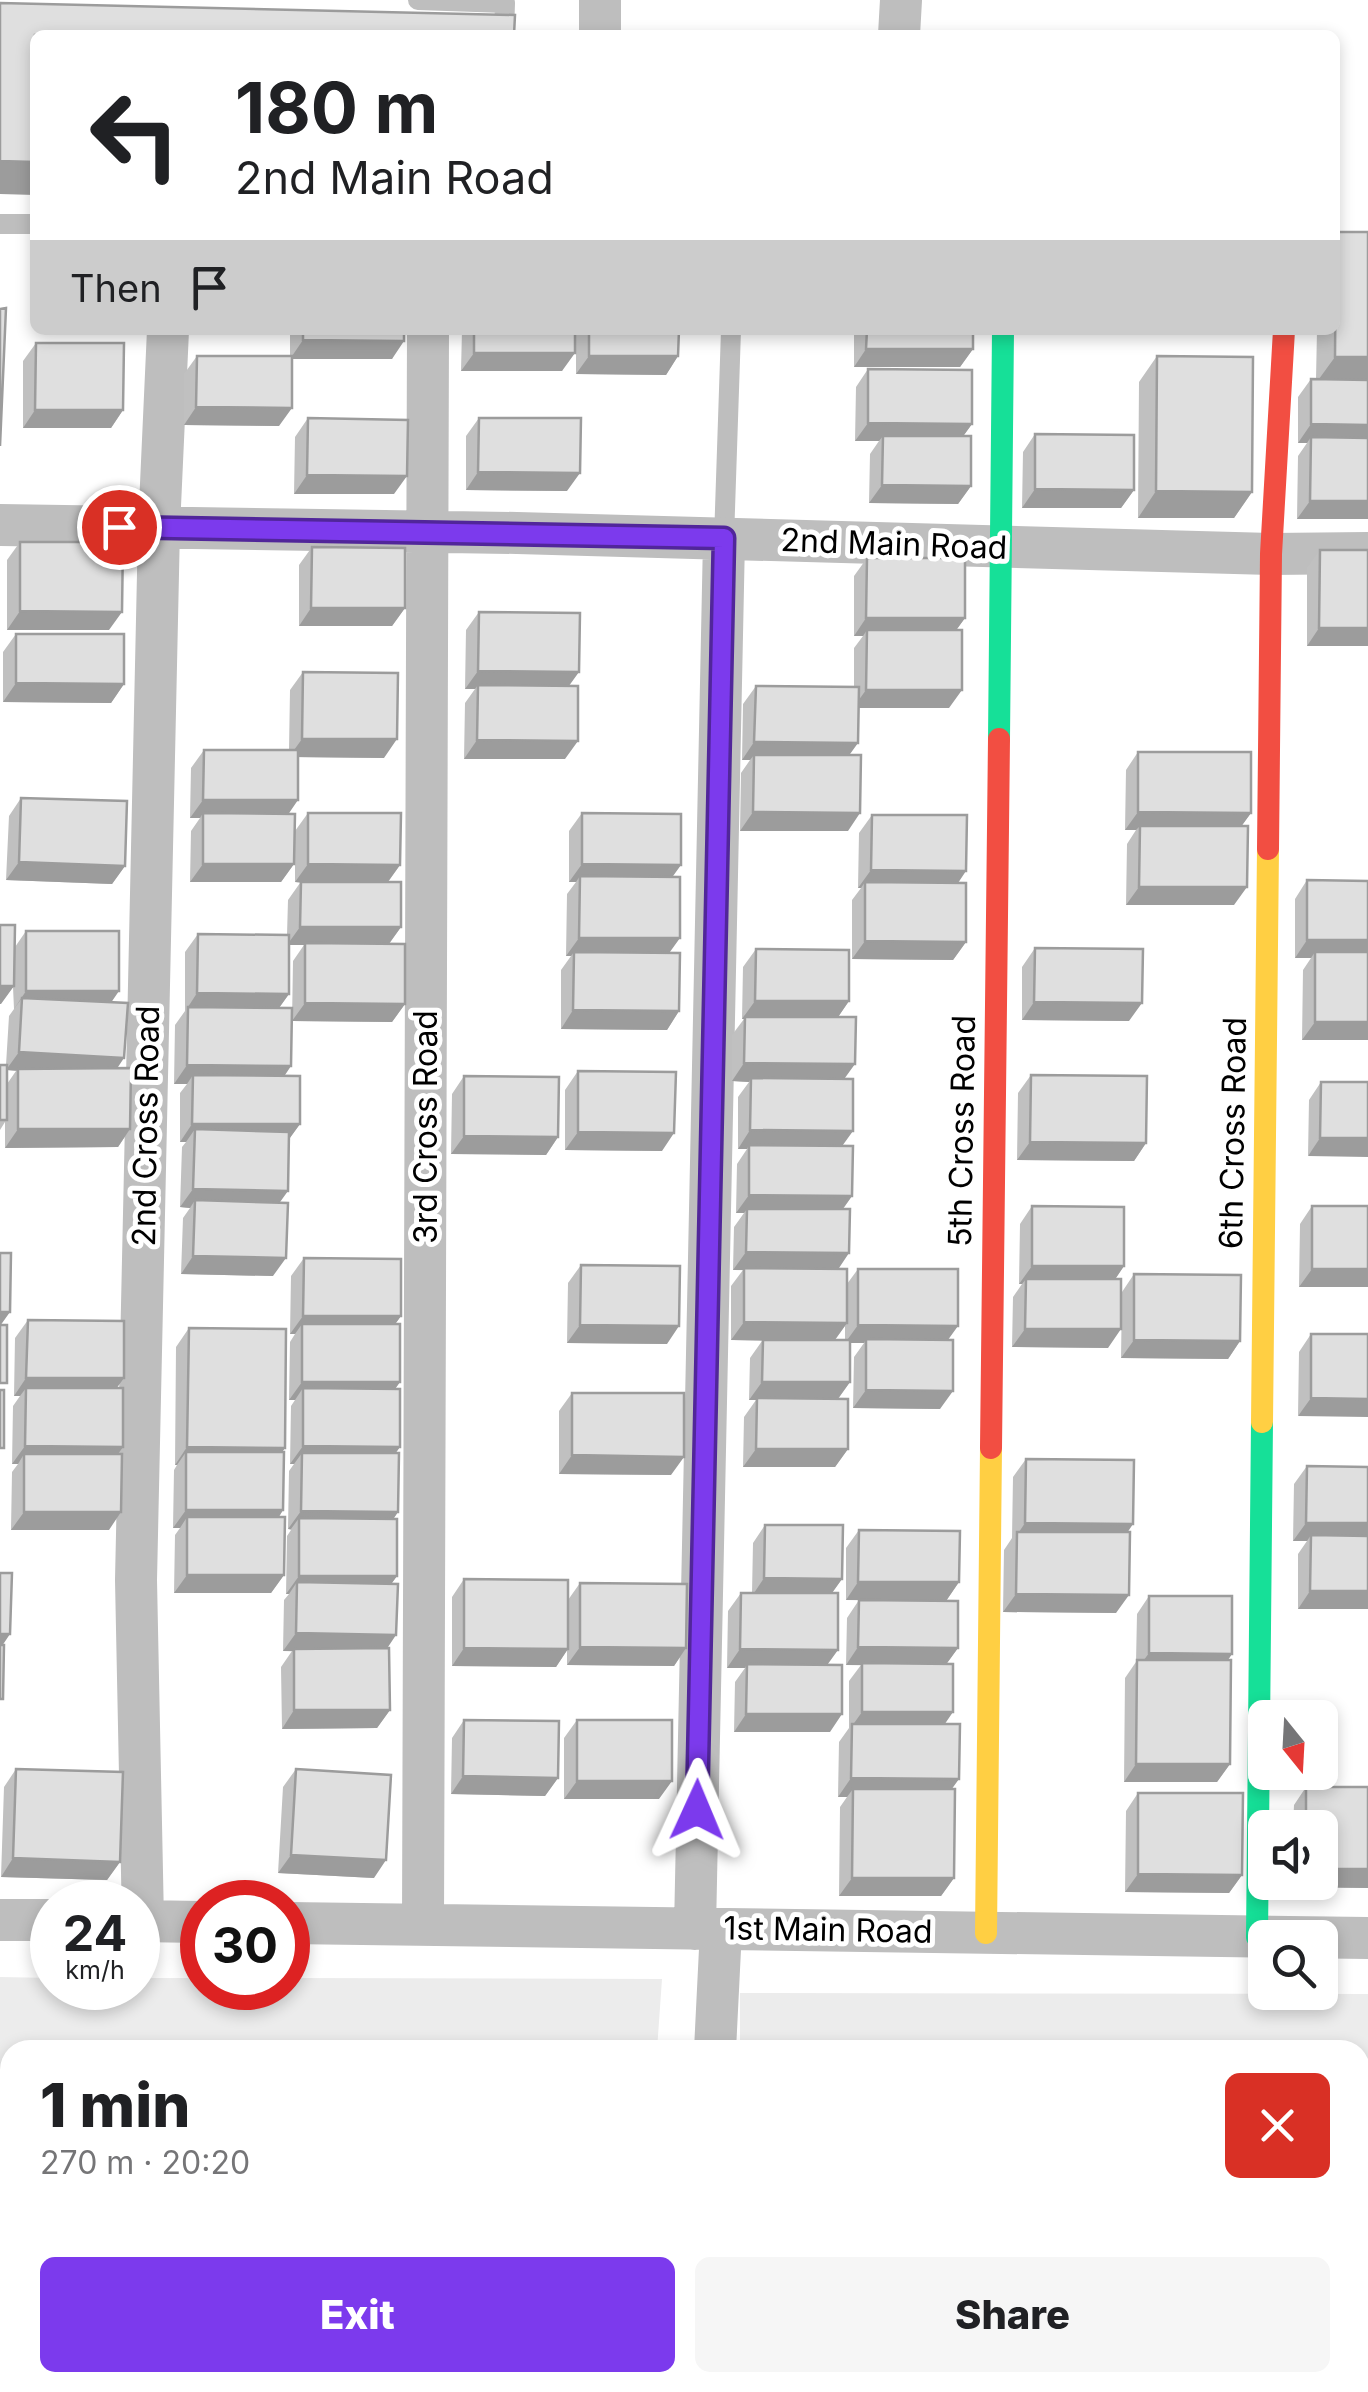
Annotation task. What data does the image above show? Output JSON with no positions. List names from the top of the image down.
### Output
{
  "streets": {
    "street": [
      "2nd Main Road",
      "2nd Cross Road",
      "3rd Cross Road",
      "5th Cross Road",
      "6th Cross Road",
      "1st Main Road"
    ]
  },
  "crossings": [
    ["2nd Main Road", "2nd Cross Road"],
    ["2nd Main Road", "3rd Cross Road"],
    ["2nd Main Road", "5th Cross Road"],
    ["2nd Main Road", "6th Cross Road"],
    ["3rd Cross Road", "1st Main Road"],
    ["5th Cross Road", "1st Main Road"]
  ],
  "north": "bottom",
  "page": {
    "turn": ["180 m", "2nd Main Road"],
    "then": "Then",
    "speed": "24 km/h",
    "limit": "30",
    "heading": ["1 min", "270 m · 20:20"],
    "buttons": ["Exit", "Share"]
  }
}
